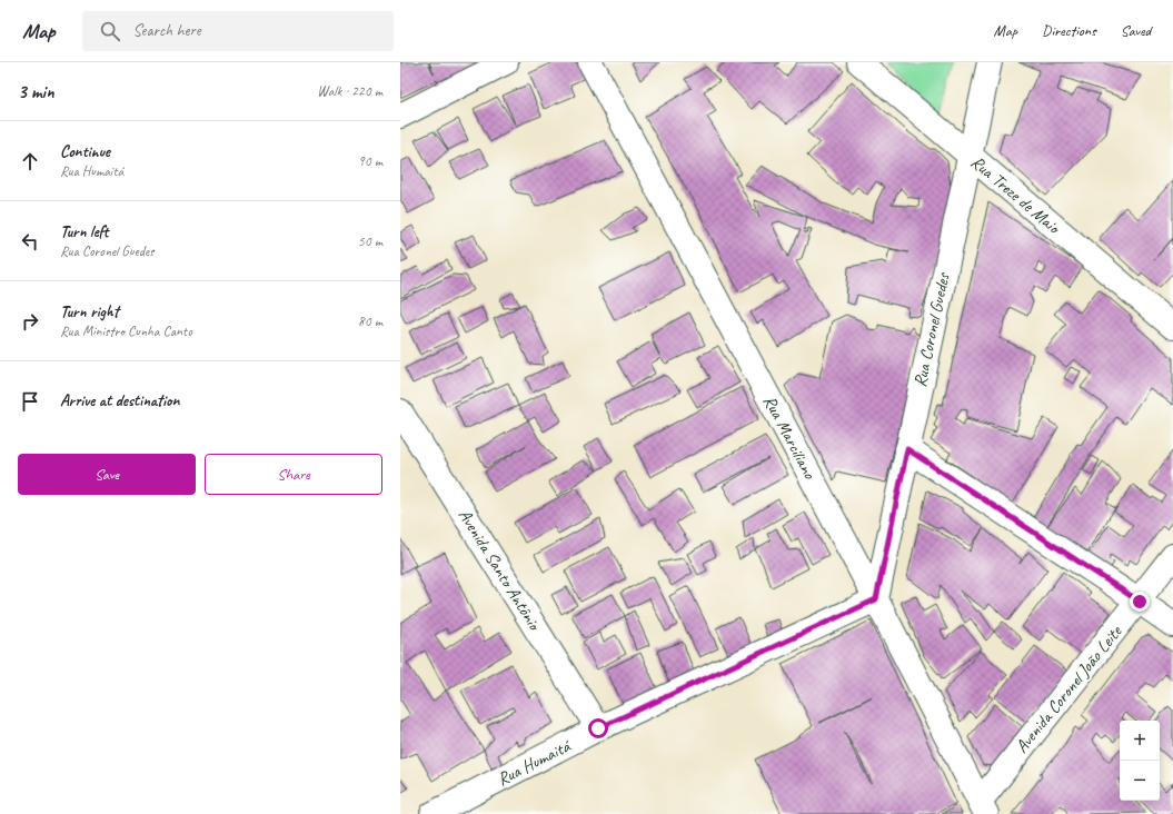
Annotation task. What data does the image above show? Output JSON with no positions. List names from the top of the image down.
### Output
{
  "streets": {
    "street": [
      "Rua Treze de Maio",
      "Rua Coronel Guedes",
      "Rua Marciliano",
      "Avenida Santo Antônio",
      "Avenida Coronel João Leite",
      "Rua Humaitá"
    ]
  },
  "crossings": [
    ["Rua Treze de Maio", "Rua Coronel Guedes"],
    ["Rua Coronel Guedes", "Rua Marciliano"],
    ["Rua Coronel Guedes", "Rua Humaitá"],
    ["Rua Marciliano", "Avenida Coronel João Leite"],
    ["Rua Marciliano", "Rua Humaitá"],
    ["Avenida Santo Antônio", "Rua Humaitá"]
  ],
  "page": {
    "header": "Map",
    "search": "Search here",
    "nav": ["Map", "Directions", "Saved"],
    "heading": ["3 min", "Walk · 220 m"],
    "list": [
      ["Continue", "Rua Humaitá", "90 m"],
      ["Turn left", "Rua Coronel Guedes", "50 m"],
      ["Turn right", "Rua Ministro Cunha Canto", "80 m"],
      "Arrive at destination"
    ],
    "buttons": ["Save", "Share"],
    "map_buttons": ["+", "−"]
  }
}
